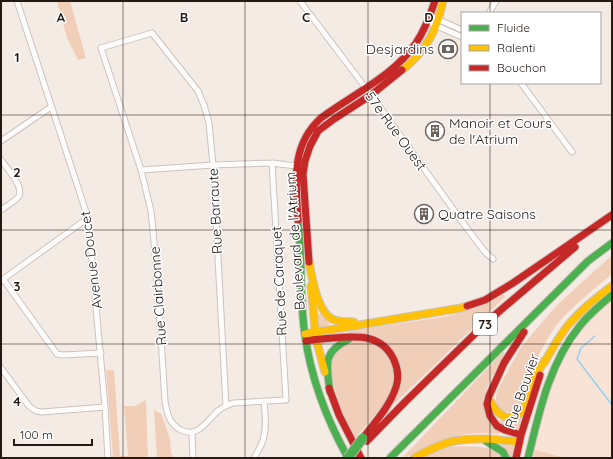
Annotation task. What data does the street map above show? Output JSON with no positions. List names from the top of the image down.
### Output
{
  "streets": {
    "main road": ["Boulevard de l'Atrium", "73", "Rue Bouvier"],
    "street": [
      "57e Rue Ouest",
      "Rue Barraute",
      "Avenue Doucet",
      "Rue de Caraquet",
      "Rue Clairbonne"
    ]
  },
  "crossings": [
    ["57e Rue Ouest", "Boulevard de l'Atrium"],
    ["Rue Barraute", "Rue Clairbonne"]
  ],
  "places": {
    "bank": ["Desjardins"],
    "building": ["Manoir et Cours de l'Atrium", "Quatre Saisons"]
  },
  "legend": ["Fluide", "Ralenti", "Bouchon"],
  "scale_bar": "100 m",
  "grid": {
    "columns": [
      "A",
      "B",
      "C",
      "D"
    ],
    "rows": [
      "1",
      "2",
      "3",
      "4"
    ]
  }
}
